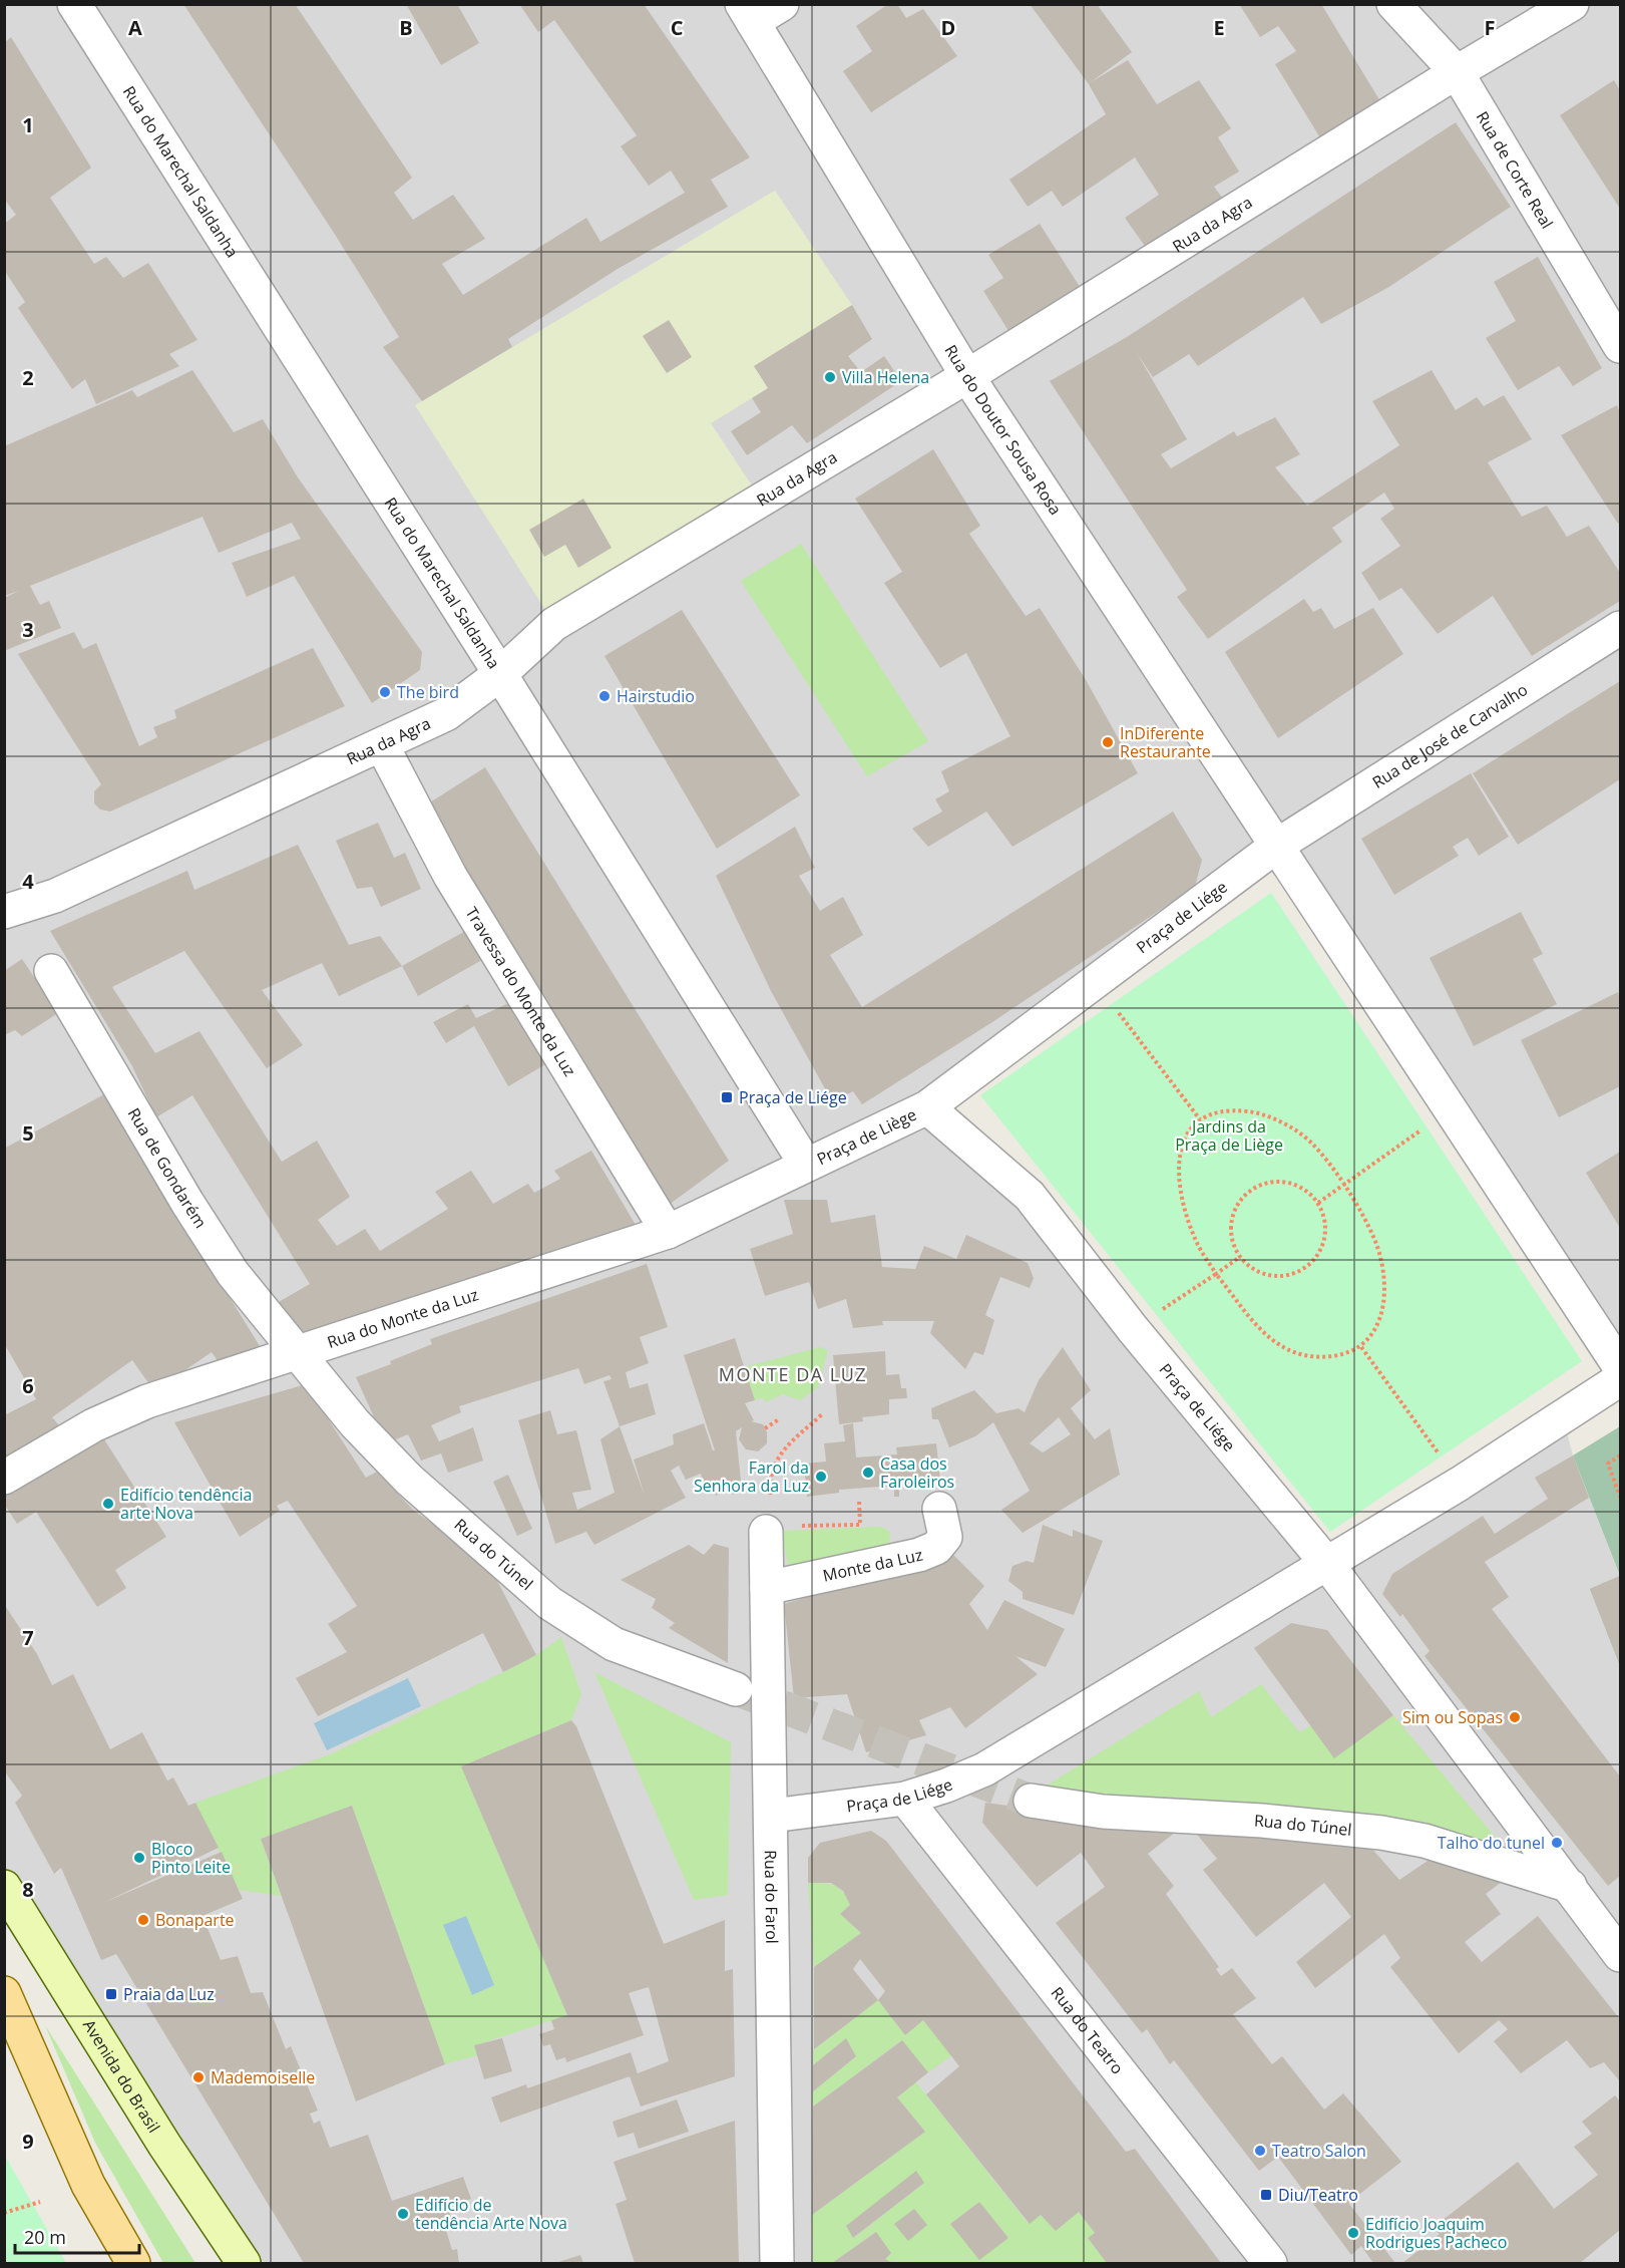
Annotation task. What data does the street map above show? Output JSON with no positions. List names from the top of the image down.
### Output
{
  "streets": {
    "main road": ["Avenida do Brasil"],
    "street": [
      "Rua de Corte Real",
      "Rua do Marechal Saldanha",
      "Rua da Agra",
      "Rua do Doutor Sousa Rosa",
      "Rua de José de Carvalho",
      "Praça de Liége",
      "Travessa do Monte da Luz",
      "Praça de Liège",
      "Rua de Gondarém",
      "Rua do Monte da Luz",
      "Rua do Túnel",
      "Monte da Luz",
      "Rua do Farol",
      "Rua do Teatro"
    ]
  },
  "crossings": [
    ["Rua de Corte Real", "Rua da Agra"],
    ["Rua do Marechal Saldanha", "Rua da Agra"],
    ["Rua do Marechal Saldanha", "Praça de Liège"],
    ["Rua do Marechal Saldanha", "Rua do Monte da Luz"],
    ["Rua da Agra", "Rua do Doutor Sousa Rosa"],
    ["Rua da Agra", "Travessa do Monte da Luz"],
    ["Rua do Doutor Sousa Rosa", "Rua de José de Carvalho"],
    ["Rua do Doutor Sousa Rosa", "Praça de Liége"],
    ["Rua de José de Carvalho", "Praça de Liége"],
    ["Praça de Liége", "Praça de Liège"],
    ["Praça de Liége", "Rua do Farol"],
    ["Praça de Liége", "Rua do Teatro"],
    ["Travessa do Monte da Luz", "Rua do Monte da Luz"],
    ["Praça de Liège", "Rua do Monte da Luz"],
    ["Rua de Gondarém", "Rua do Monte da Luz"],
    ["Rua de Gondarém", "Rua do Túnel"],
    ["Rua do Monte da Luz", "Rua do Túnel"],
    ["Monte da Luz", "Rua do Farol"]
  ],
  "districts": ["MONTE DA LUZ"],
  "parks": ["Jardins da Praça de Liège"],
  "places": {
    "other": [
      "Villa Helena",
      "The bird",
      "Hairstudio",
      "InDiferente Restaurante",
      "Casa dos Faroleiros",
      "Farol da Senhora da Luz",
      "Edifício tendência arte Nova",
      "Sim ou Sopas",
      "Talho do tunel",
      "Bloco Pinto Leite",
      "Bonaparte",
      "Mademoiselle",
      "Teatro Salon",
      "Edifício de tendência Arte Nova",
      "Edifício Joaquim Rodrigues Pacheco"
    ],
    "transit": ["Praça de Liége", "Praia da Luz", "Diu/Teatro"]
  },
  "scale_bar": "20 m",
  "grid": {
    "columns": [
      "A",
      "B",
      "C",
      "D",
      "E",
      "F"
    ],
    "rows": [
      "1",
      "2",
      "3",
      "4",
      "5",
      "6",
      "7",
      "8",
      "9"
    ]
  }
}
